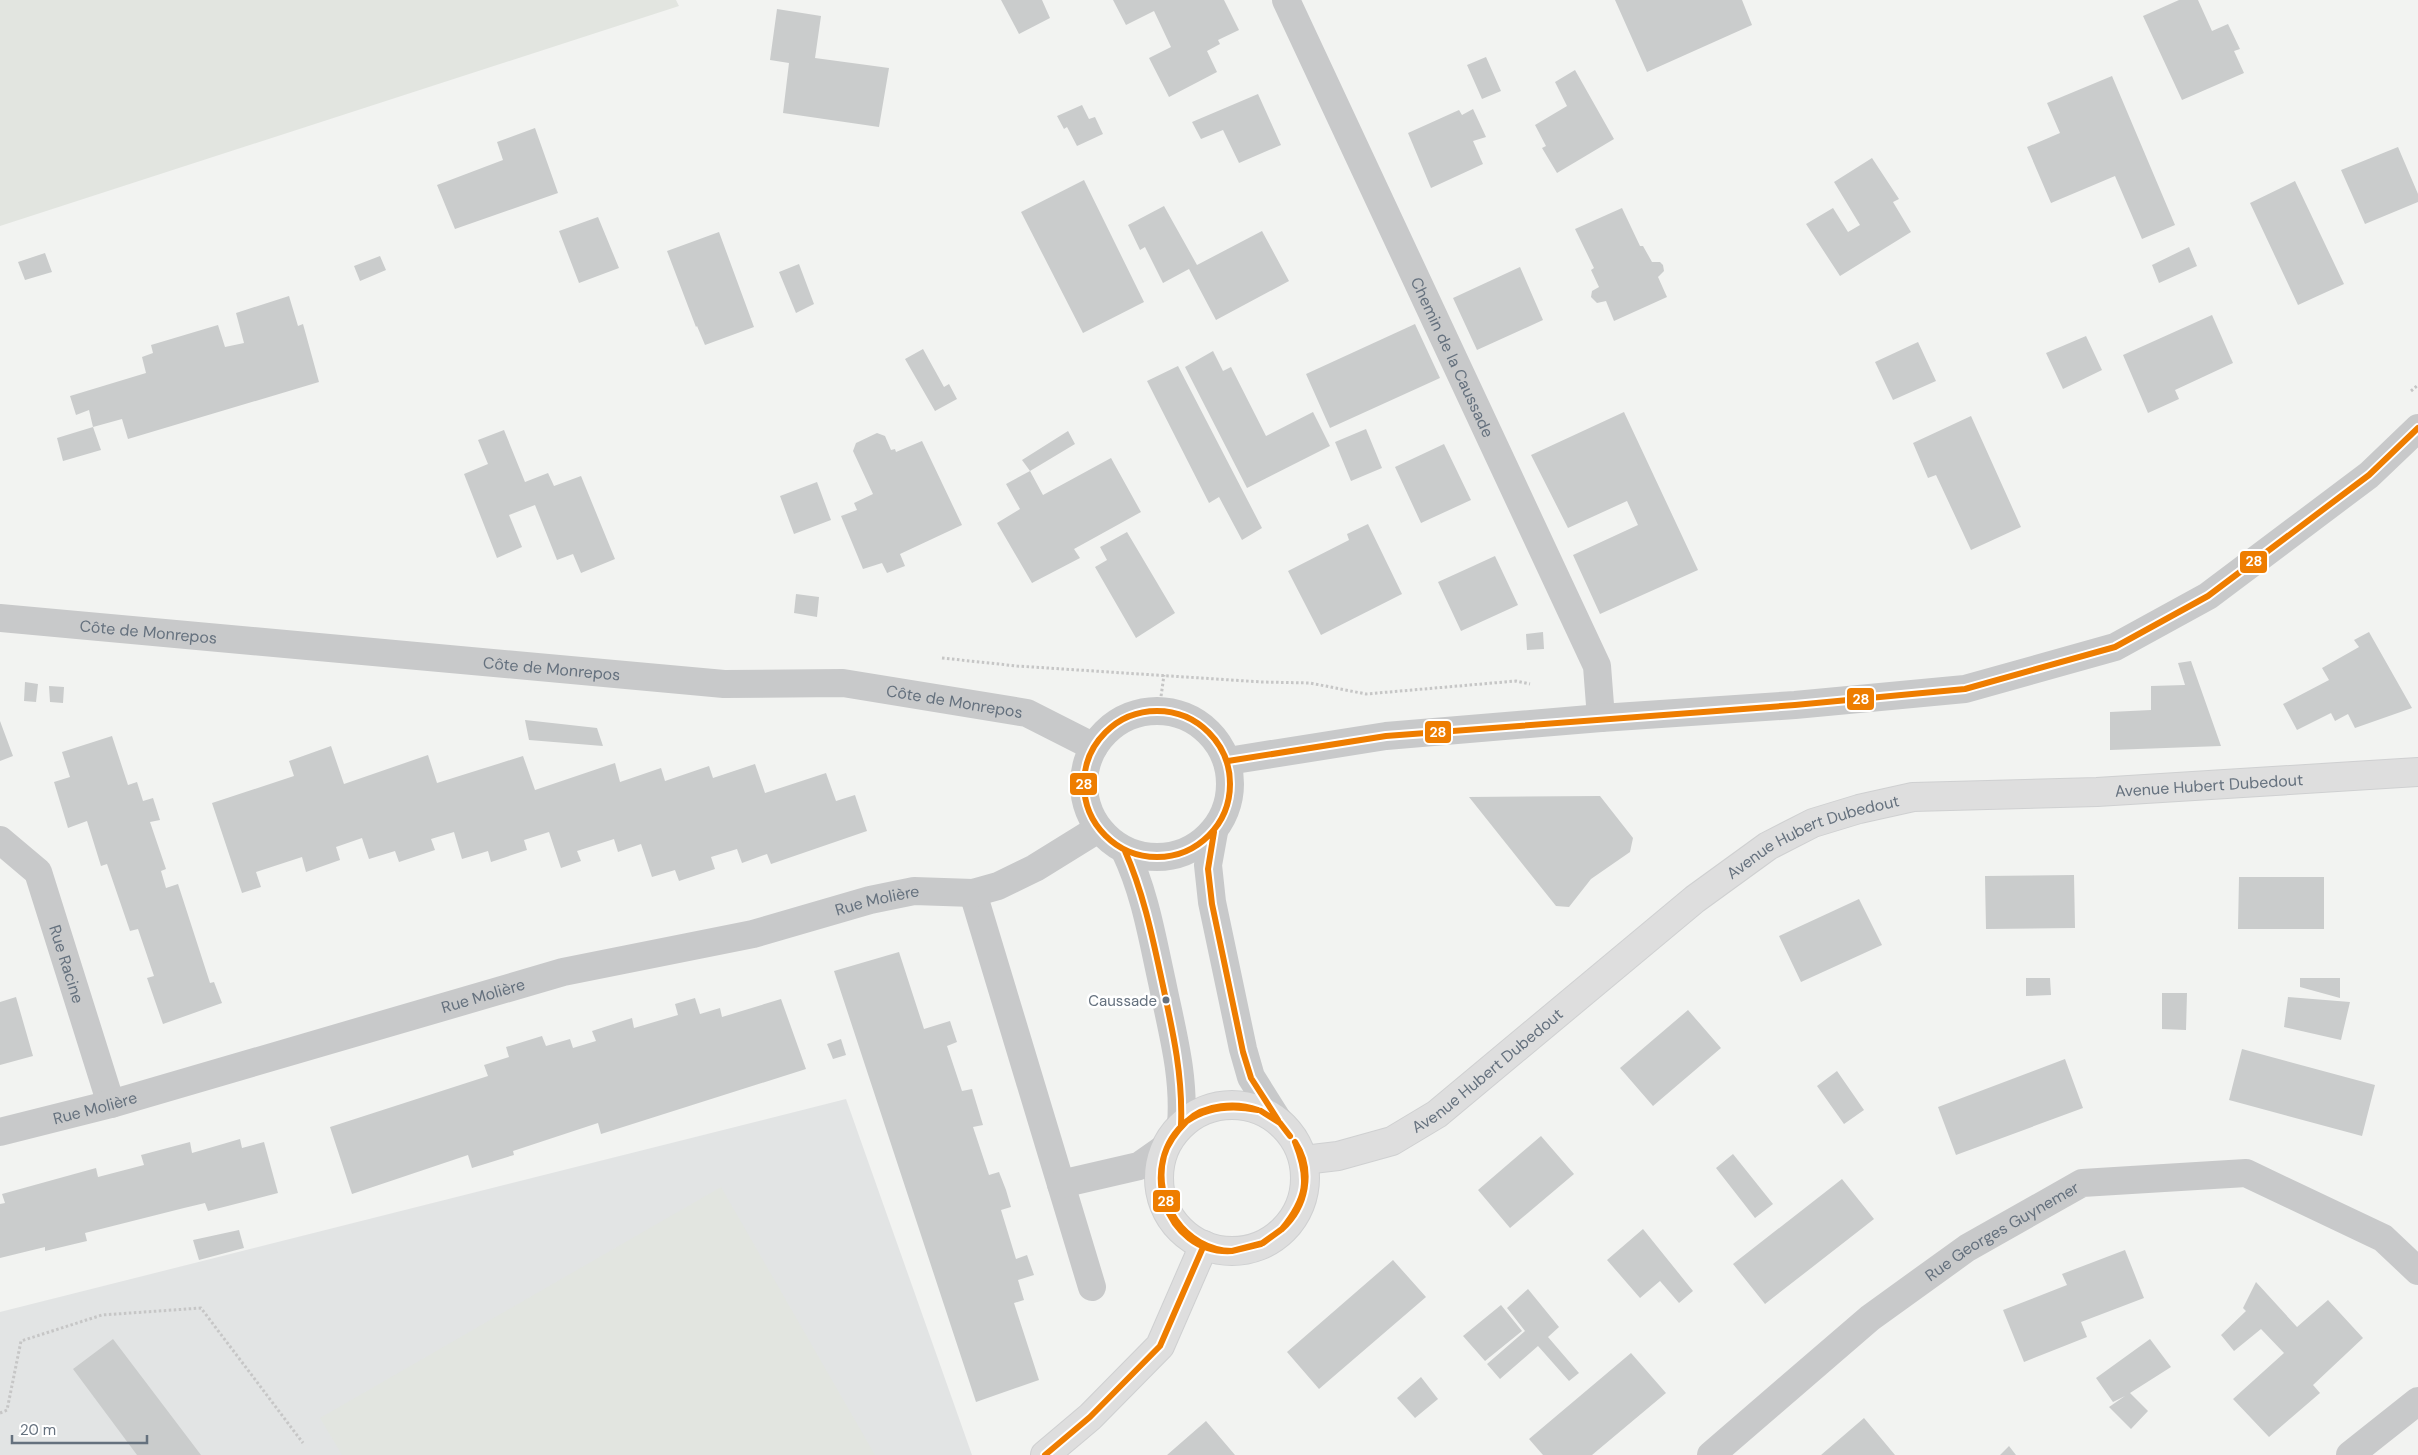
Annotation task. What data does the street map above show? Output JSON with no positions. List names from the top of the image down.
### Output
{
  "streets": {
    "main road": ["Avenue Hubert Dubedout"],
    "street": [
      "Chemin de la Caussade",
      "Côte de Monrepos",
      "Rue Molière",
      "Rue Racine",
      "Rue Georges Guynemer"
    ]
  },
  "crossings": [
    ["Côte de Monrepos", "Rue Molière"],
    ["Rue Molière", "Rue Racine"]
  ],
  "places": ["Caussade"],
  "lines": ["transit line 28"],
  "scale_bar": "20 m"
}
